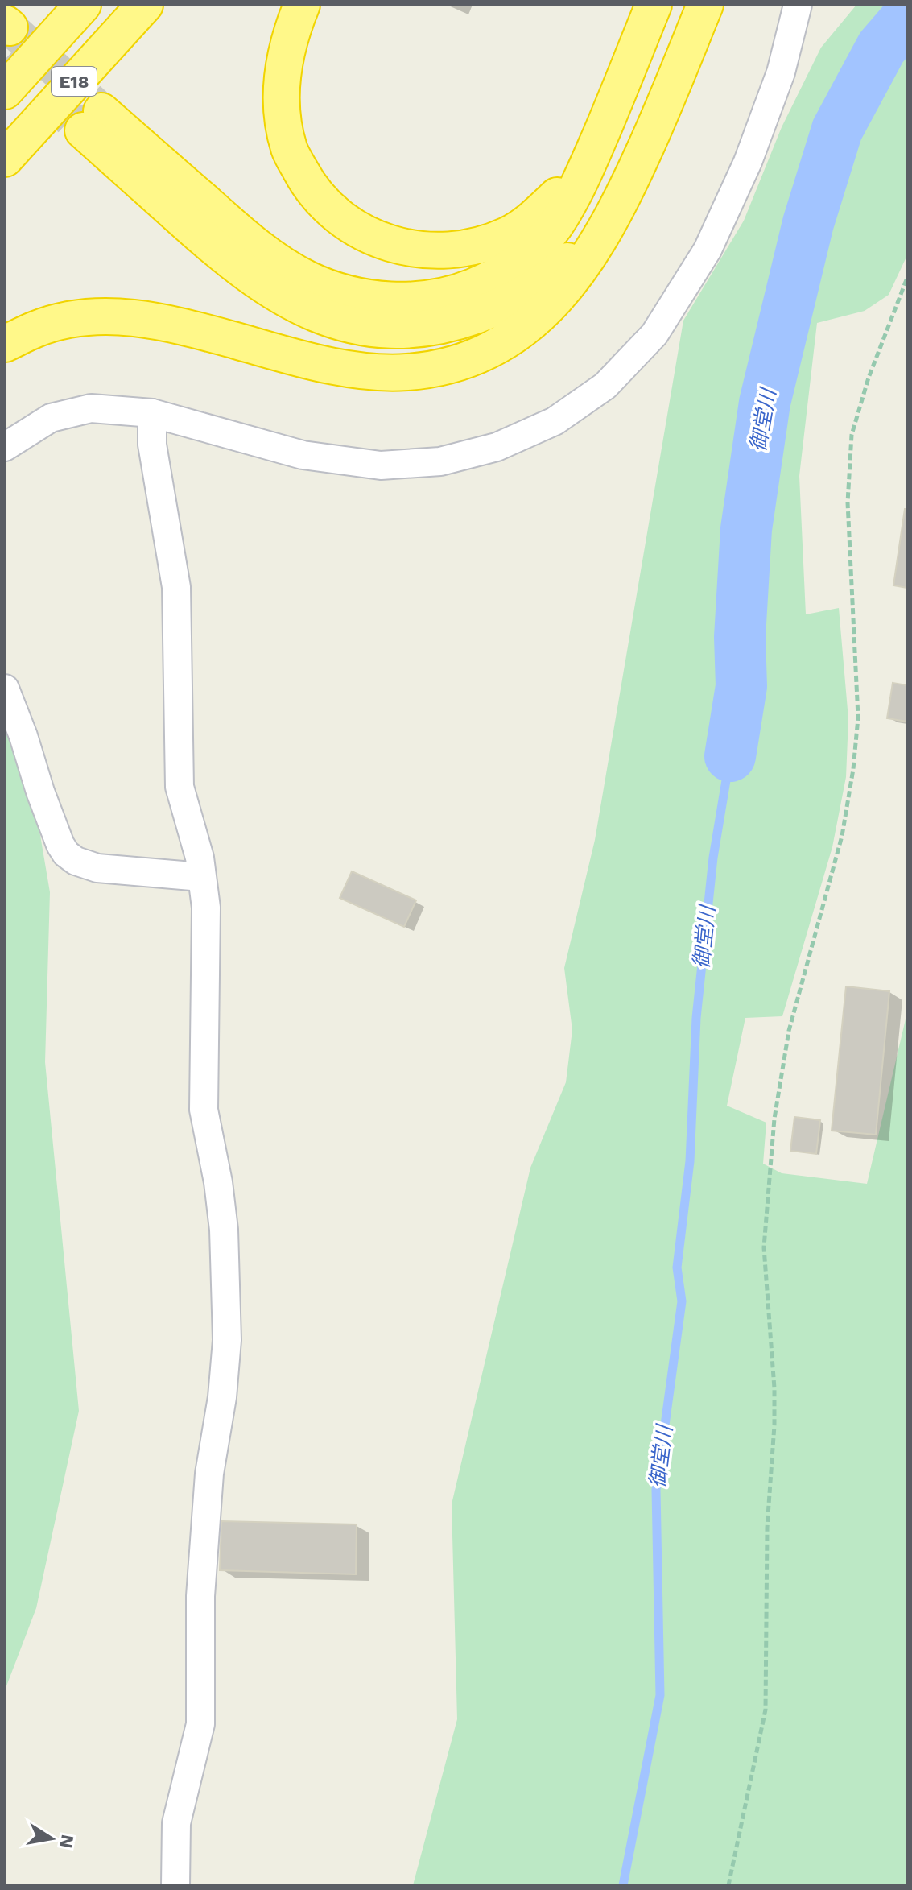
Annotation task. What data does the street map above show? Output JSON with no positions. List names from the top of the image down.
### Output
{
  "streets": {
    "highway": ["E18"]
  },
  "water": ["御堂川"],
  "north": "right"
}
